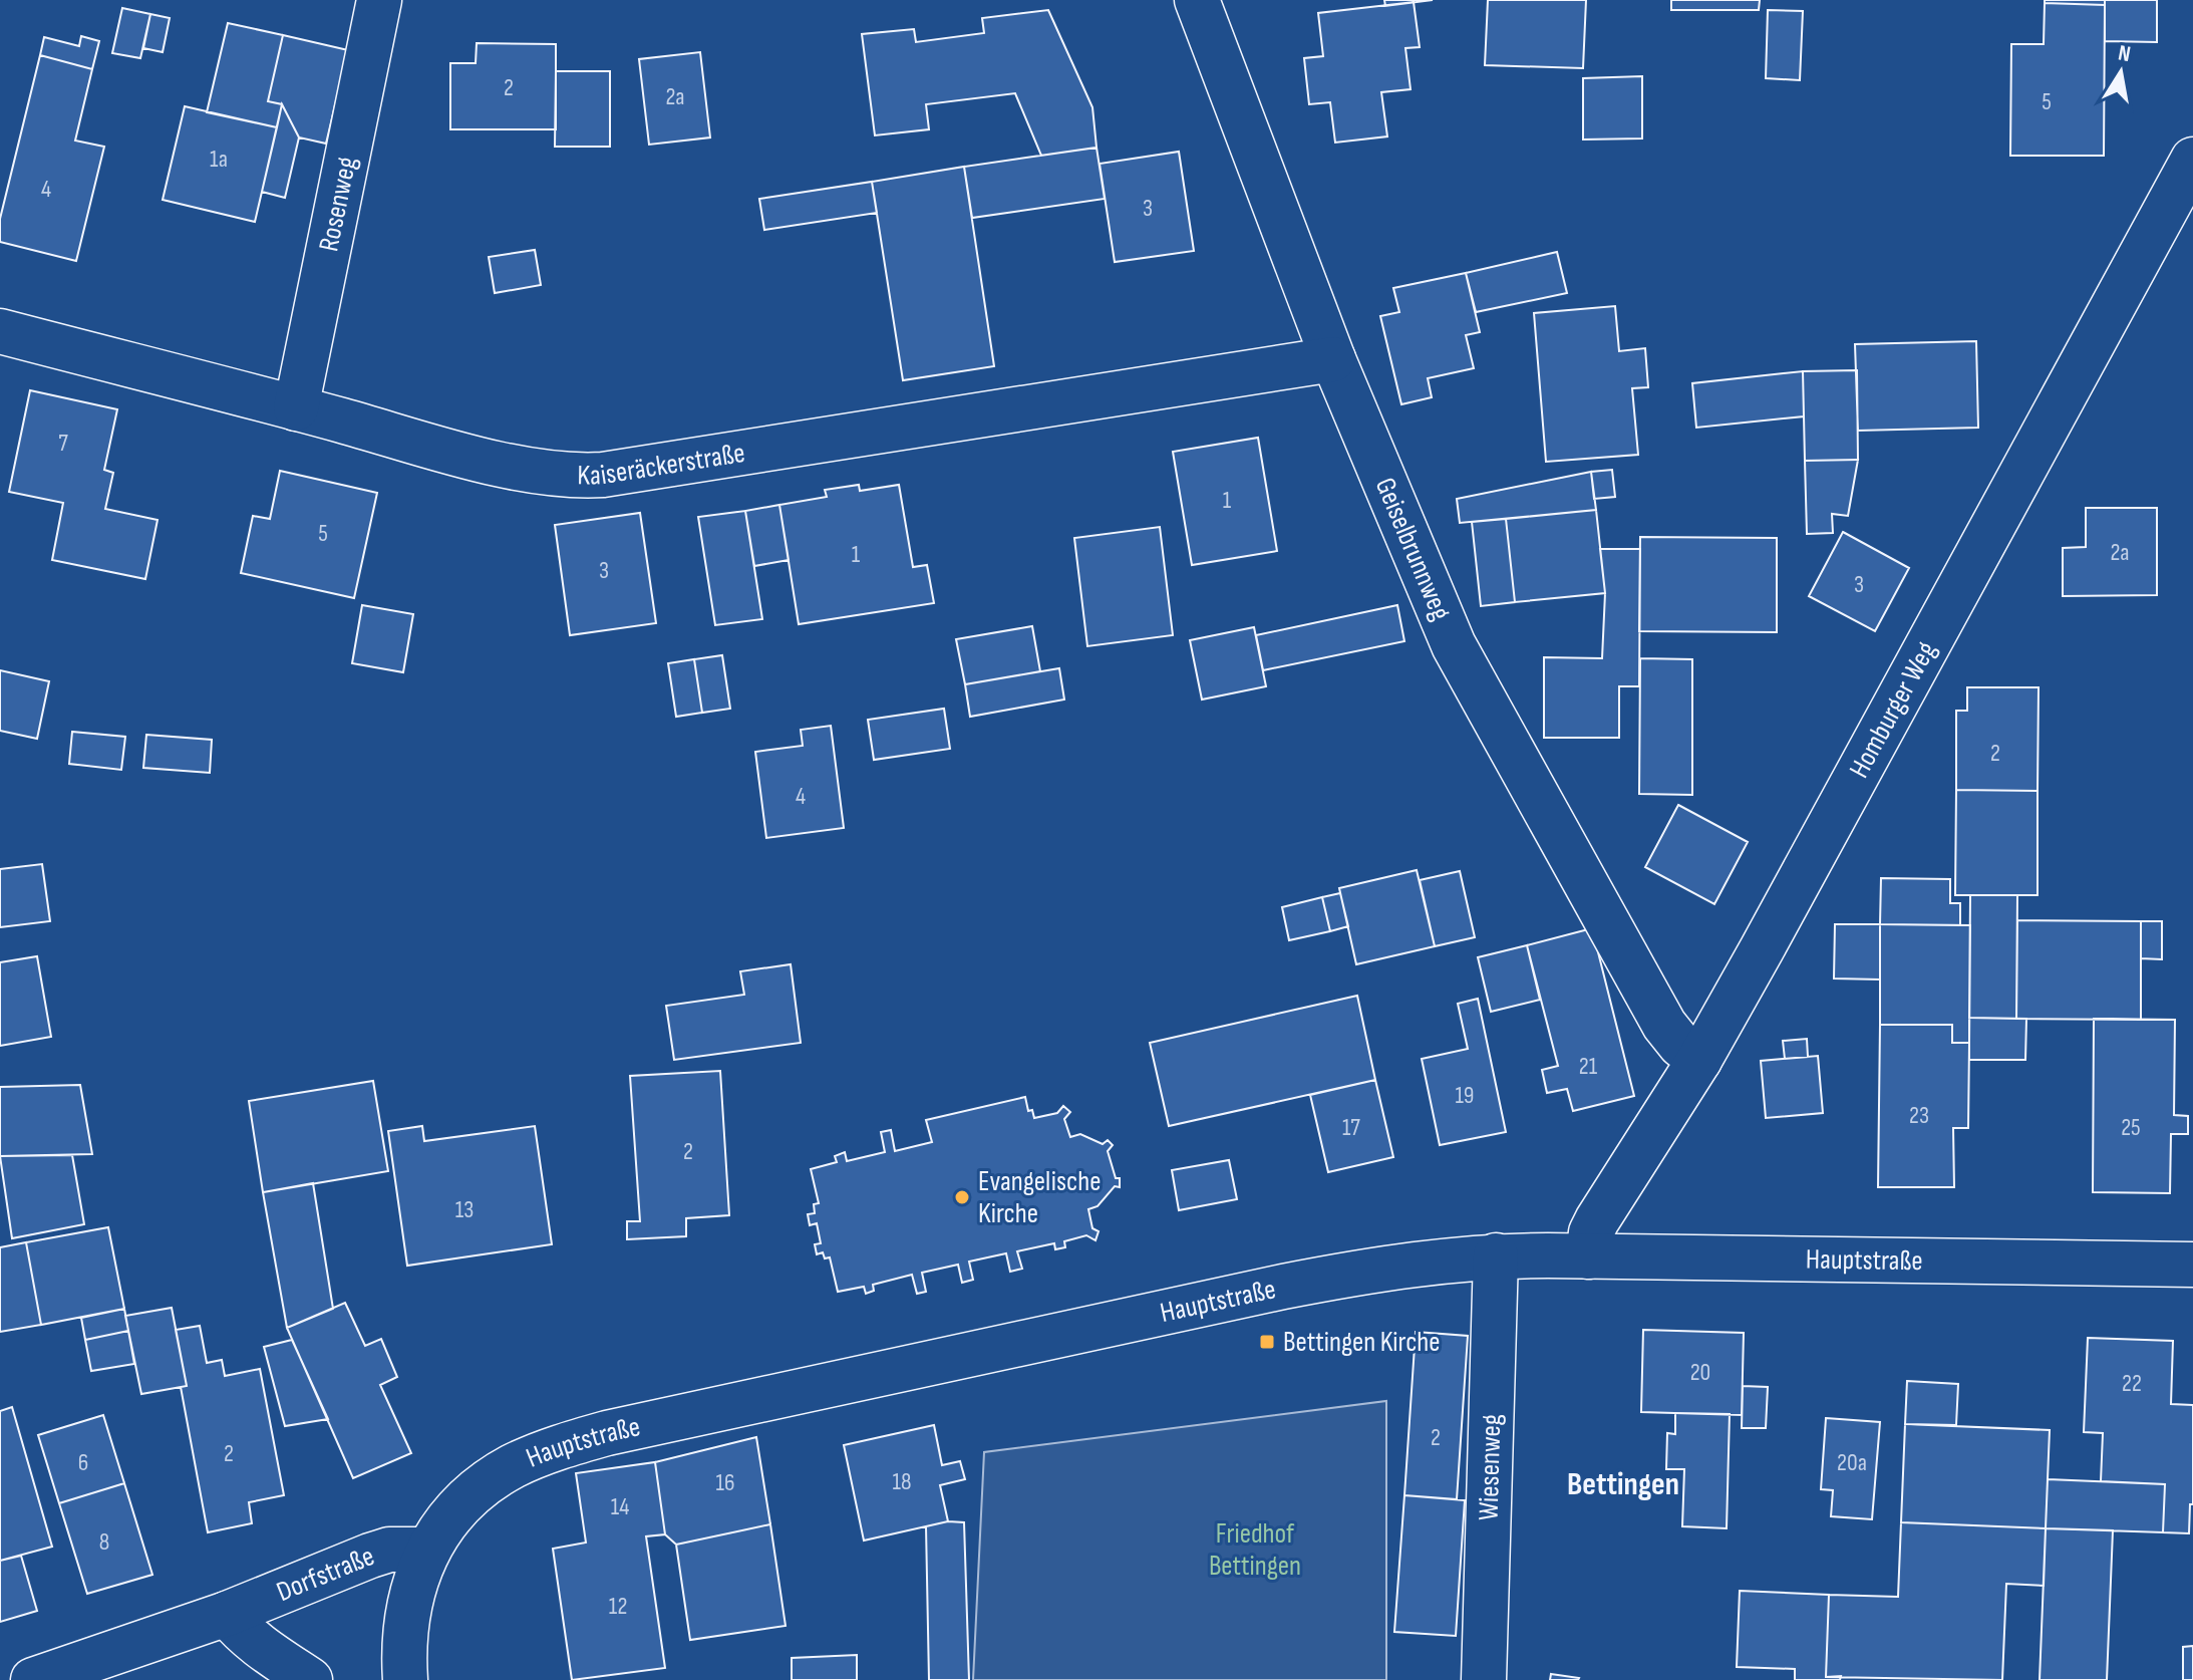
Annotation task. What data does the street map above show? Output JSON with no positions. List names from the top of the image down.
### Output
{
  "streets": {
    "street": [
      "Rosenweg",
      "Kaiseräckerstraße",
      "Geiselbrunnweg",
      "Homburger Weg",
      "Hauptstraße",
      "Wiesenweg",
      "Dorfstraße"
    ]
  },
  "crossings": [
    ["Rosenweg", "Kaiseräckerstraße"],
    ["Kaiseräckerstraße", "Geiselbrunnweg"],
    ["Geiselbrunnweg", "Homburger Weg"],
    ["Homburger Weg", "Hauptstraße"],
    ["Hauptstraße", "Wiesenweg"],
    ["Hauptstraße", "Dorfstraße"]
  ],
  "districts": ["Bettingen"],
  "parks": ["Friedhof Bettingen"],
  "places": {
    "other": ["Evangelische Kirche"],
    "transit": ["Bettingen Kirche"]
  },
  "house_numbers": [
    "2",
    "2a",
    "5",
    "1a",
    "4",
    "3",
    "7",
    "1",
    "5",
    "2a",
    "1",
    "3",
    "3",
    "2",
    "4",
    "21",
    "19",
    "23",
    "17",
    "25",
    "2",
    "13",
    "20",
    "22",
    "2",
    "2",
    "6",
    "20a",
    "18",
    "16",
    "14",
    "8",
    "12"
  ],
  "north": "top"
}
